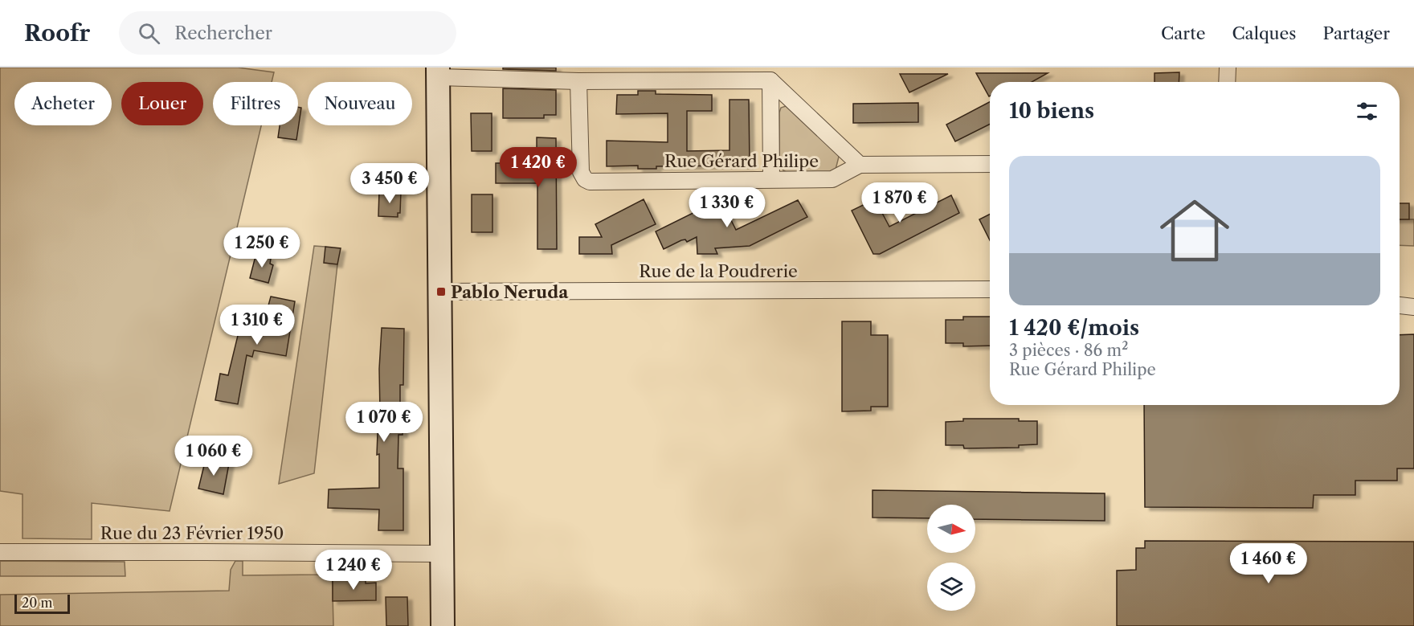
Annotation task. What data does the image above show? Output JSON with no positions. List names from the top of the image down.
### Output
{
  "streets": {
    "street": ["Rue Gérard Philipe", "Rue de la Poudrerie", "Rue du 23 Février 1950"]
  },
  "places": {
    "transit": ["Pablo Neruda"]
  },
  "scale_bar": "20 m",
  "north": "right",
  "page": {
    "header": "Roofr",
    "search": "Rechercher",
    "nav": ["Carte", "Calques", "Partager"],
    "chip": [
      "Acheter",
      "Louer",
      "Filtres",
      "Nouveau"
    ],
    "heading": "10 biens",
    "list": [
      {
        "name": "1 420 €/mois",
        "note": "3 pièces · 86 m² · Rue Gérard Philipe"
      }
    ],
    "price": [
      "1 420 €",
      "3 450 €",
      "1 870 €",
      "1 330 €",
      "1 250 €",
      "1 310 €",
      "1 070 €",
      "1 060 €",
      "1 460 €",
      "1 240 €"
    ],
    "scale": "20 m"
  }
}
